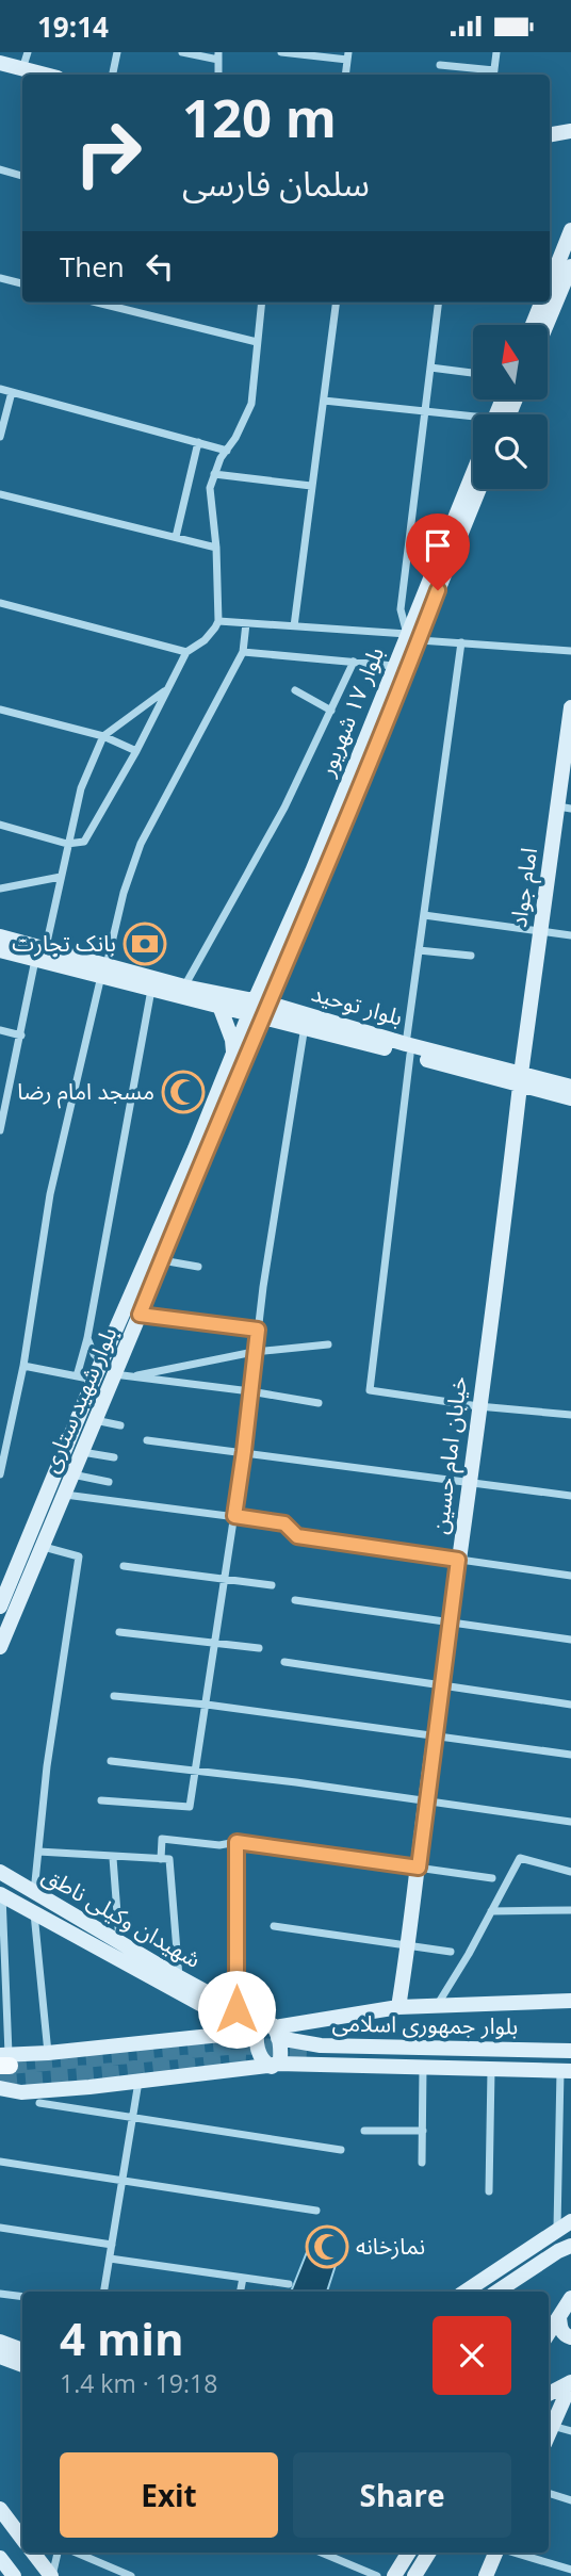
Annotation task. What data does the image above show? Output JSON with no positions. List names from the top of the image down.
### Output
{
  "streets": {
    "main road": [
      "بلوار ۱۷ شهریور",
      "امام جواد",
      "بلوار توحید",
      "بلوار شهید ستاری",
      "خیابان امام حسین",
      "شهیدان وکیلی ناطق",
      "بلوار جمهوری اسلامی"
    ]
  },
  "crossings": [
    ["بلوار ۱۷ شهریور", "بلوار توحید"],
    ["بلوار ۱۷ شهریور", "بلوار شهید ستاری"],
    ["امام جواد", "بلوار توحید"],
    ["امام جواد", "خیابان امام حسین"],
    ["بلوار توحید", "بلوار شهید ستاری"],
    ["بلوار توحید", "خیابان امام حسین"],
    ["شهیدان وکیلی ناطق", "بلوار جمهوری اسلامی"]
  ],
  "places": {
    "bank": ["بانک تجارت"],
    "mosque": ["مسجد امام رضا", "نمازخانه"]
  },
  "north": "top",
  "page": {
    "status": "19:14",
    "turn": ["120 m", "سلمان فارسی"],
    "then": "Then",
    "heading": ["4 min", "1.4 km · 19:18"],
    "buttons": ["Exit", "Share"]
  }
}
